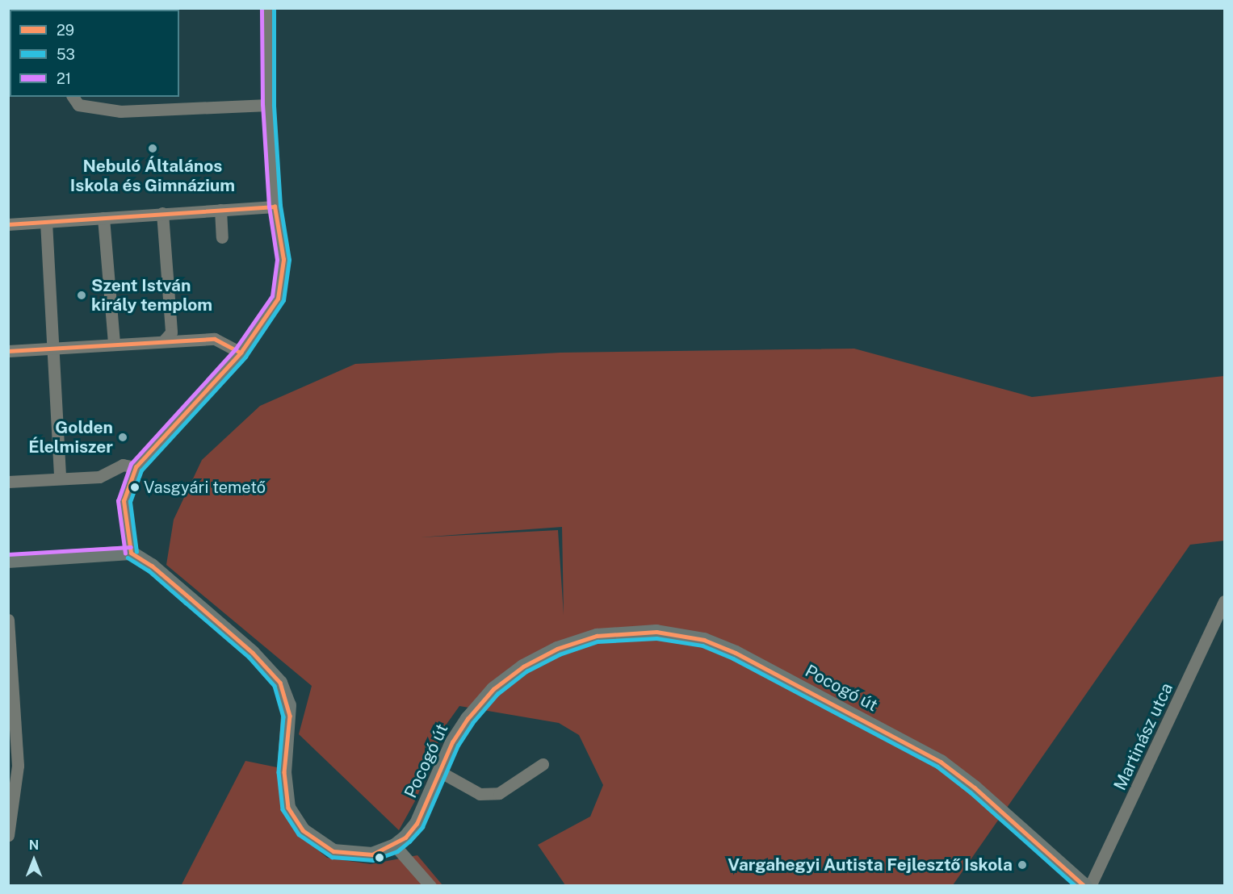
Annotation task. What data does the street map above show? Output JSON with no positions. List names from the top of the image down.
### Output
{
  "streets": {
    "main road": ["Pocogó út"],
    "street": ["Martinász utca"]
  },
  "places": [
    "Nebuló Általános Iskola és Gimnázium",
    "Szent István király templom",
    "Golden Élelmiszer",
    "Vasgyári temető",
    "Vargahegyi Autista Fejlesztő Iskola"
  ],
  "lines": ["transit line 53", "transit line 21", "transit line 29"],
  "legend": ["29", "53", "21"],
  "north": "top"
}
